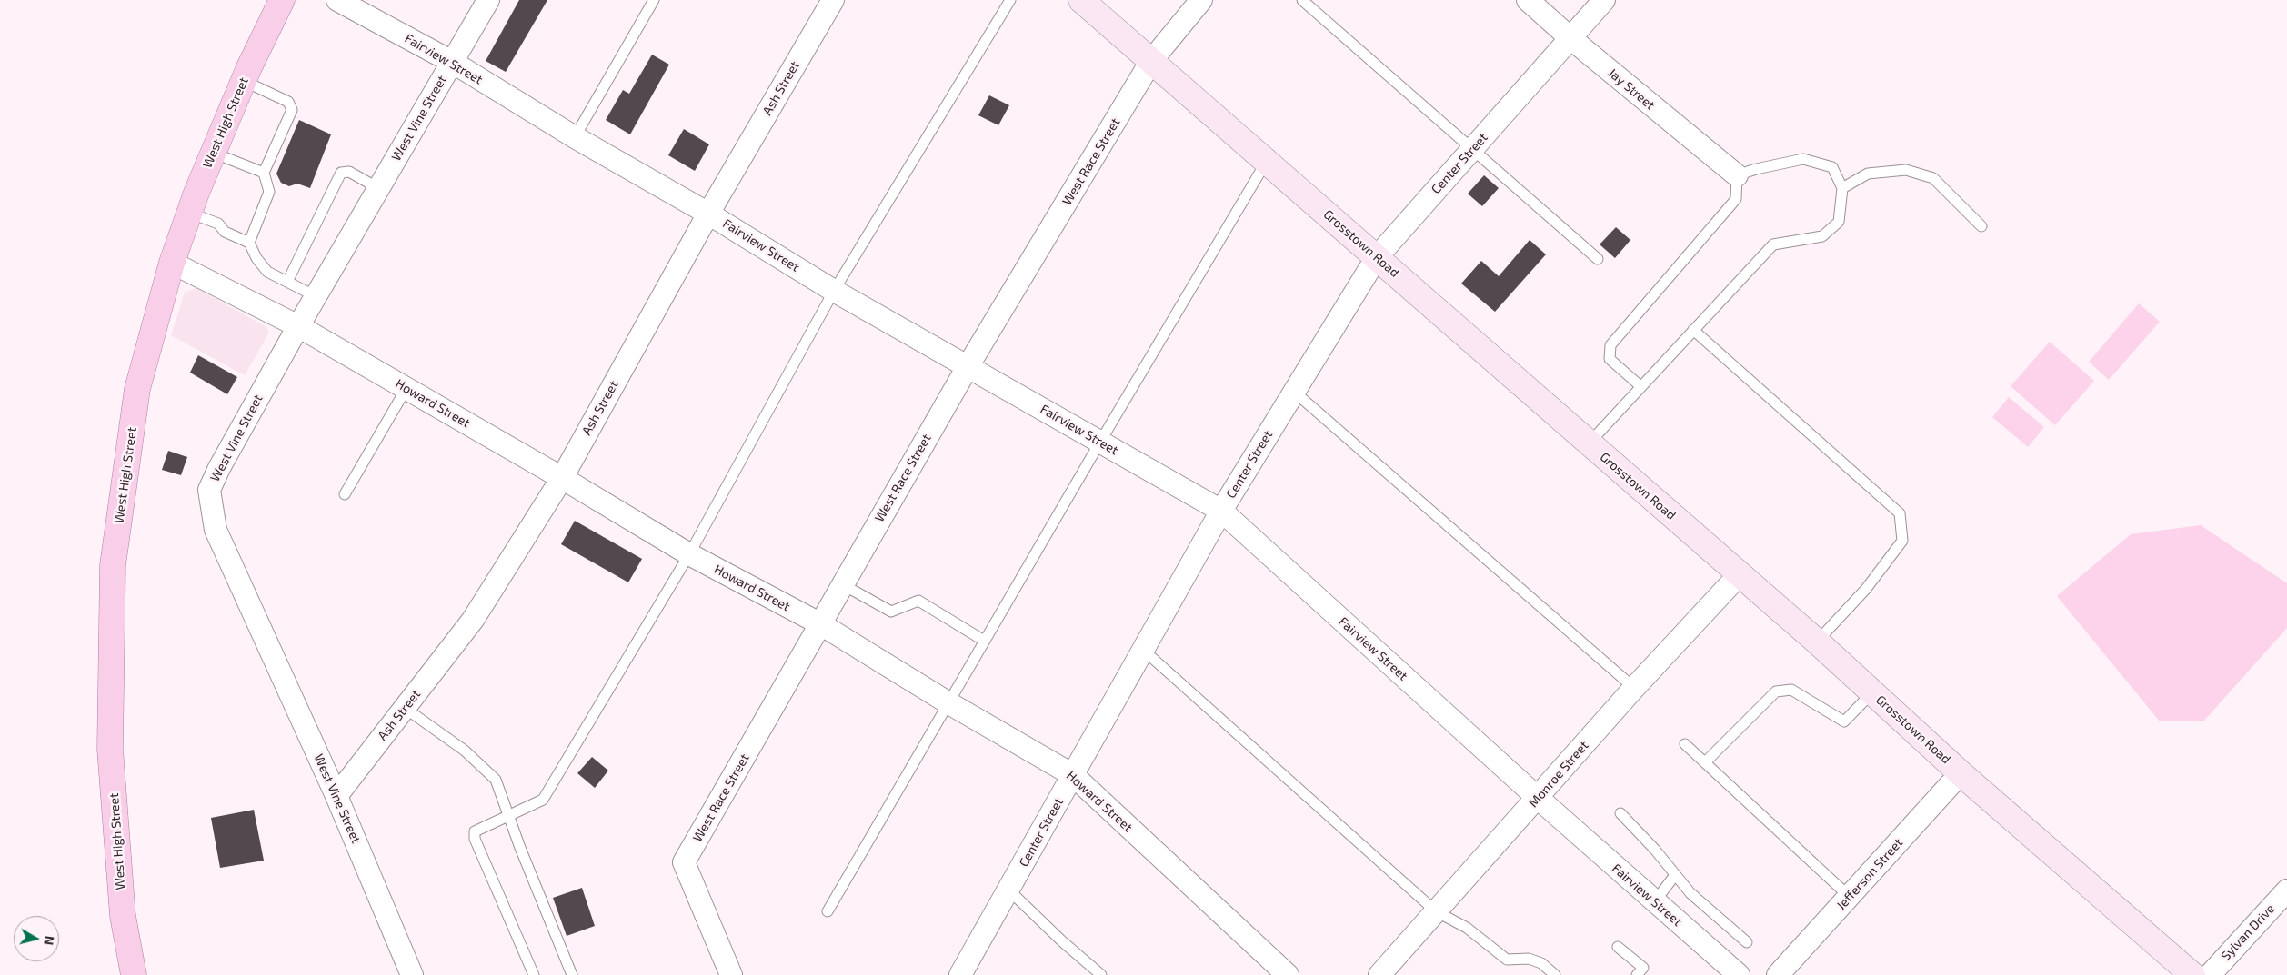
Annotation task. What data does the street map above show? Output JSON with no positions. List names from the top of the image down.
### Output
{
  "streets": {
    "main road": ["West High Street"],
    "street": [
      "Fairview Street",
      "Ash Street",
      "Jay Street",
      "West Vine Street",
      "West Race Street",
      "Center Street",
      "Grosstown Road",
      "Howard Street",
      "Monroe Street",
      "Jefferson Street",
      "Sylvan Drive"
    ]
  },
  "crossings": [
    ["Fairview Street", "Ash Street"],
    ["Fairview Street", "West Vine Street"],
    ["Fairview Street", "West Race Street"],
    ["Fairview Street", "Center Street"],
    ["Fairview Street", "Monroe Street"],
    ["Ash Street", "West Vine Street"],
    ["Ash Street", "Howard Street"],
    ["Jay Street", "Center Street"],
    ["West Vine Street", "Howard Street"],
    ["West High Street", "Howard Street"],
    ["West Race Street", "Grosstown Road"],
    ["West Race Street", "Howard Street"],
    ["Center Street", "Grosstown Road"],
    ["Center Street", "Howard Street"],
    ["Grosstown Road", "Monroe Street"],
    ["Grosstown Road", "Jefferson Street"]
  ],
  "north": "right"
}
